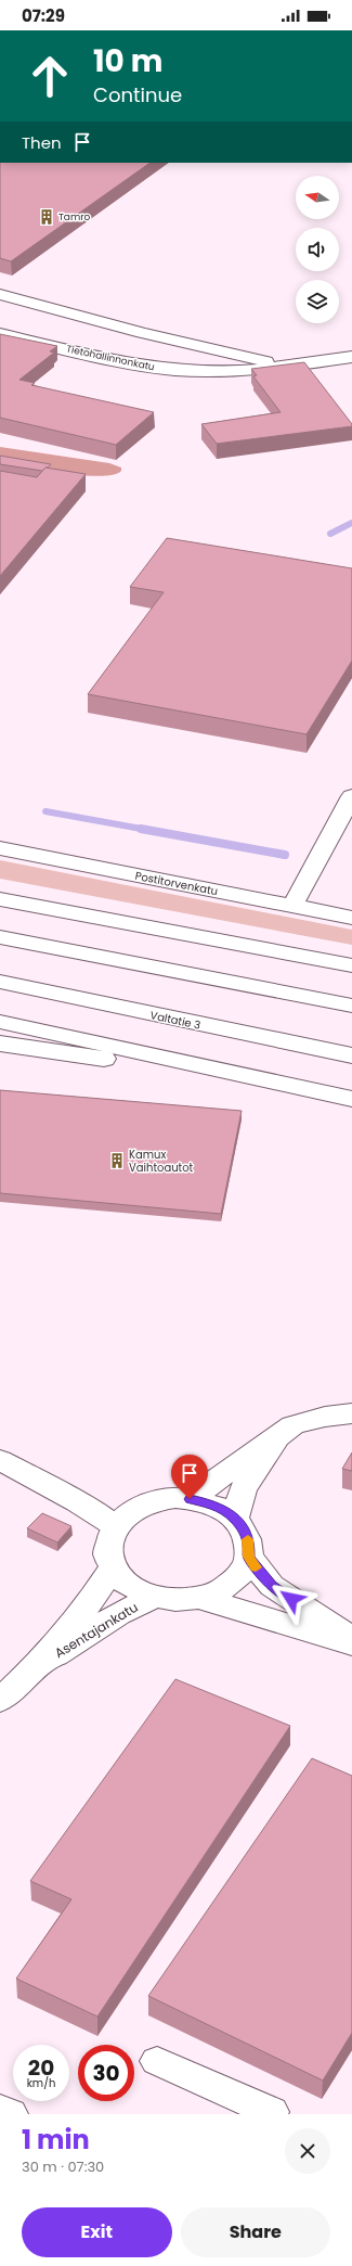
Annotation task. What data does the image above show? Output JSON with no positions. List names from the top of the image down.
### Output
{
  "streets": {
    "main road": [
      "Tietohallinnonkatu",
      "Postitorvenkatu",
      "Valtatie 3",
      "Asentajankatu"
    ]
  },
  "places": {
    "building": ["Tamro", "Kamux Vaihtoautot"]
  },
  "north": "left",
  "page": {
    "status": "07:29",
    "turn": ["10 m", "Continue"],
    "then": "Then",
    "speed": "20 km/h",
    "limit": "30",
    "heading": ["1 min", "30 m · 07:30"],
    "buttons": ["Exit", "Share"]
  }
}
